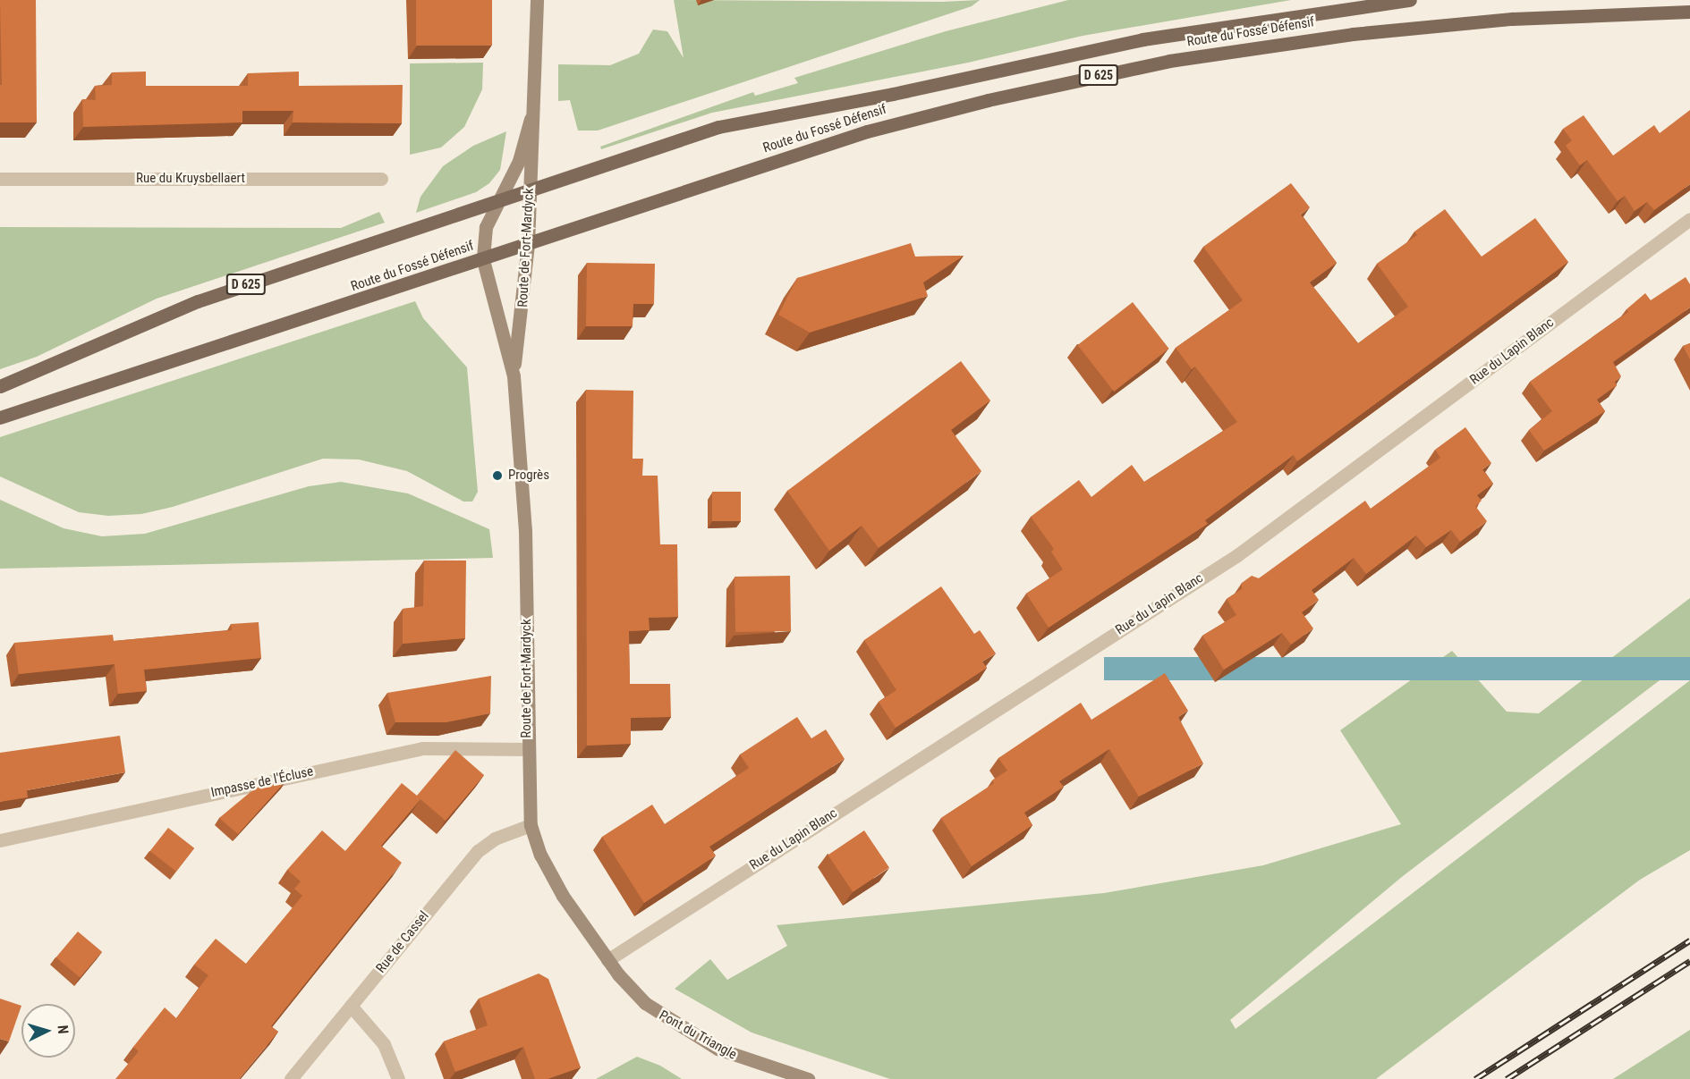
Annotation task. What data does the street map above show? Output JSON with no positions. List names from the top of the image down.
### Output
{
  "streets": {
    "main road": ["Route du Fossé Défensif", "D 625"],
    "street": [
      "Rue du Kruysbellaert",
      "Route de Fort-Mardyck",
      "Rue du Lapin Blanc",
      "Impasse de l'Écluse",
      "Rue de Cassel",
      "Pont du Triangle"
    ]
  },
  "crossings": [
    ["Route du Fossé Défensif", "Route de Fort-Mardyck"],
    ["Route de Fort-Mardyck", "Rue du Lapin Blanc"],
    ["Route de Fort-Mardyck", "Impasse de l'Écluse"],
    ["Route de Fort-Mardyck", "Rue de Cassel"],
    ["Route de Fort-Mardyck", "Pont du Triangle"],
    ["Rue du Lapin Blanc", "Pont du Triangle"]
  ],
  "places": ["Progrès"],
  "north": "right"
}
